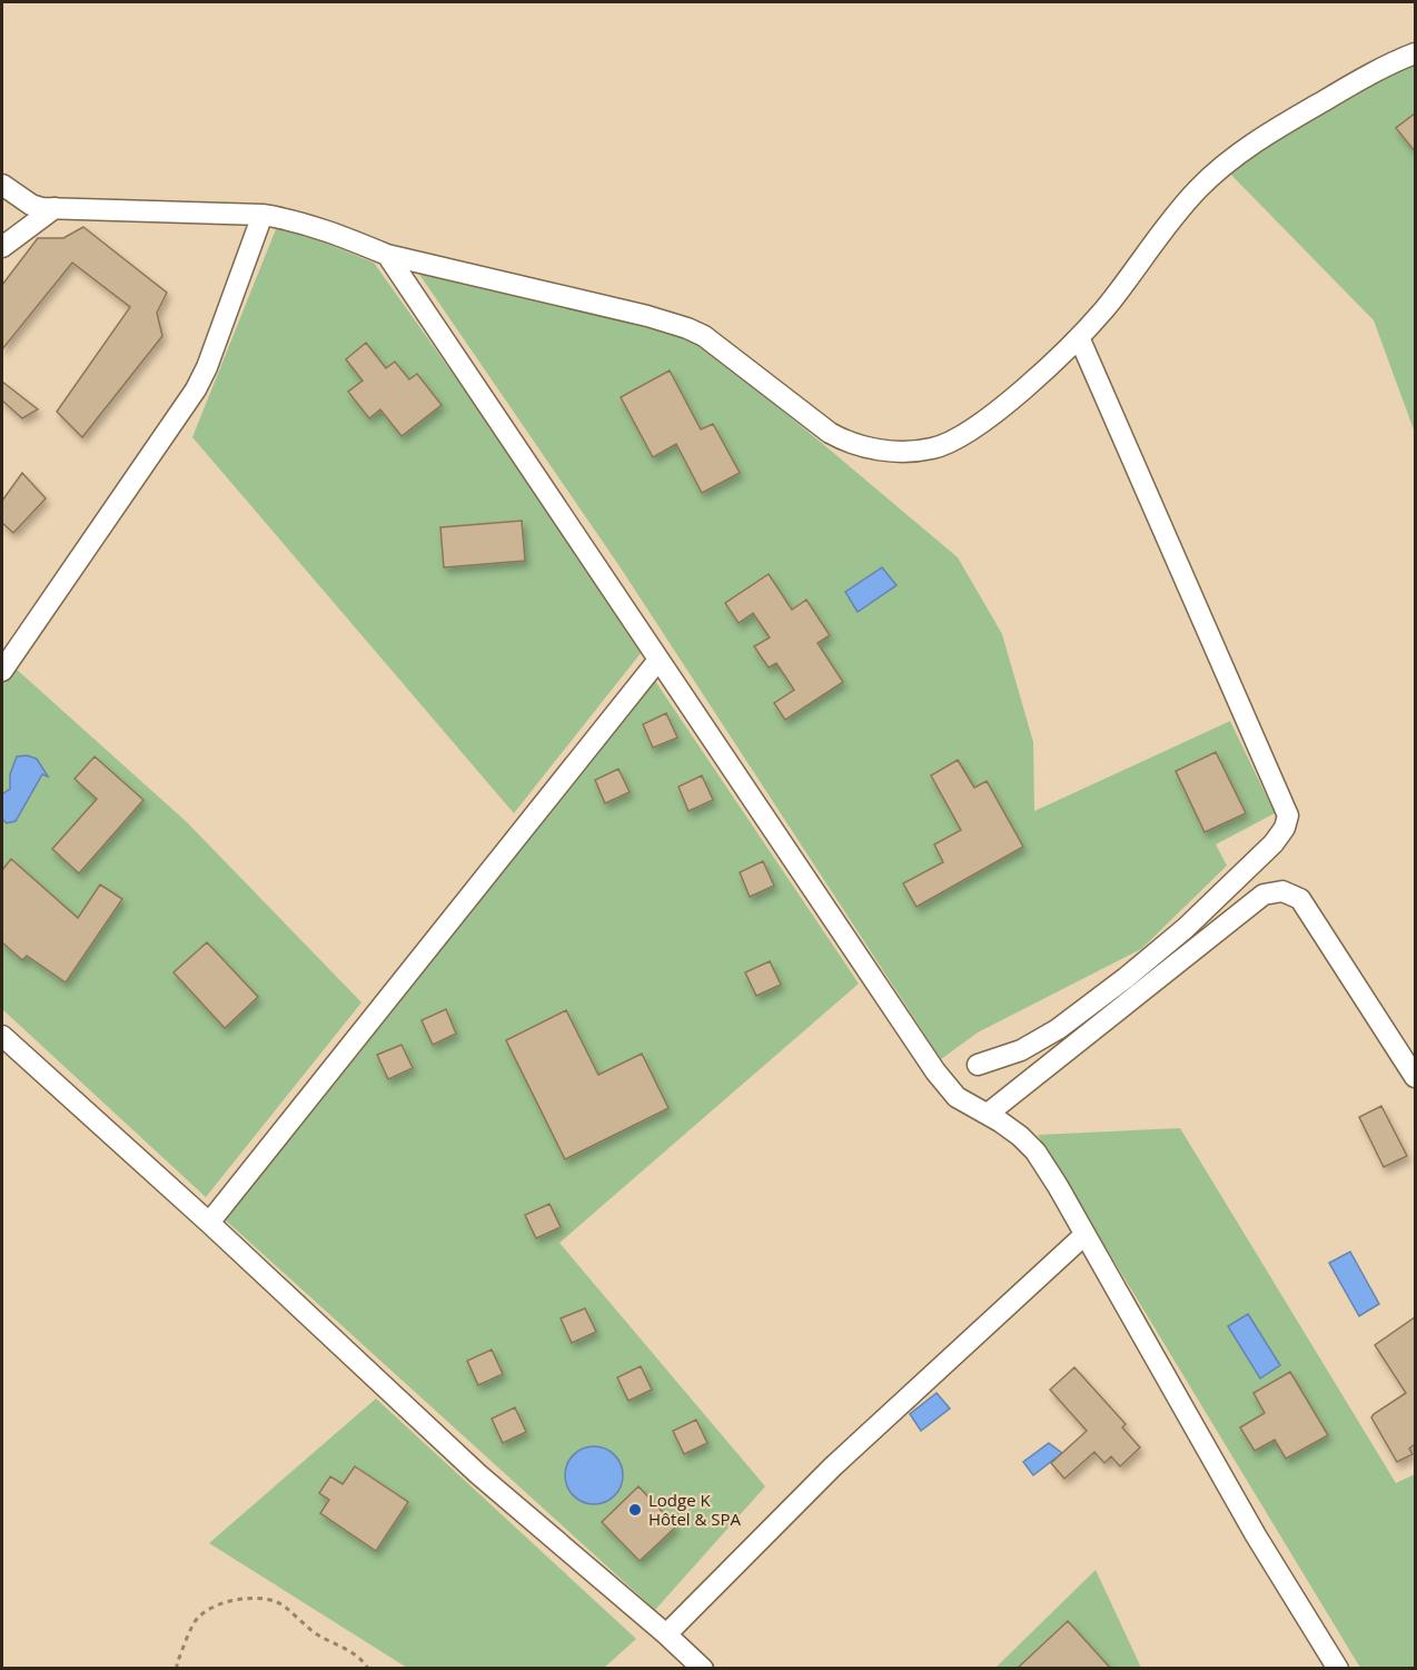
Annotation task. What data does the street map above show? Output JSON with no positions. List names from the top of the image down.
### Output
{
  "places": ["Lodge K Hôtel & SPA"]
}
